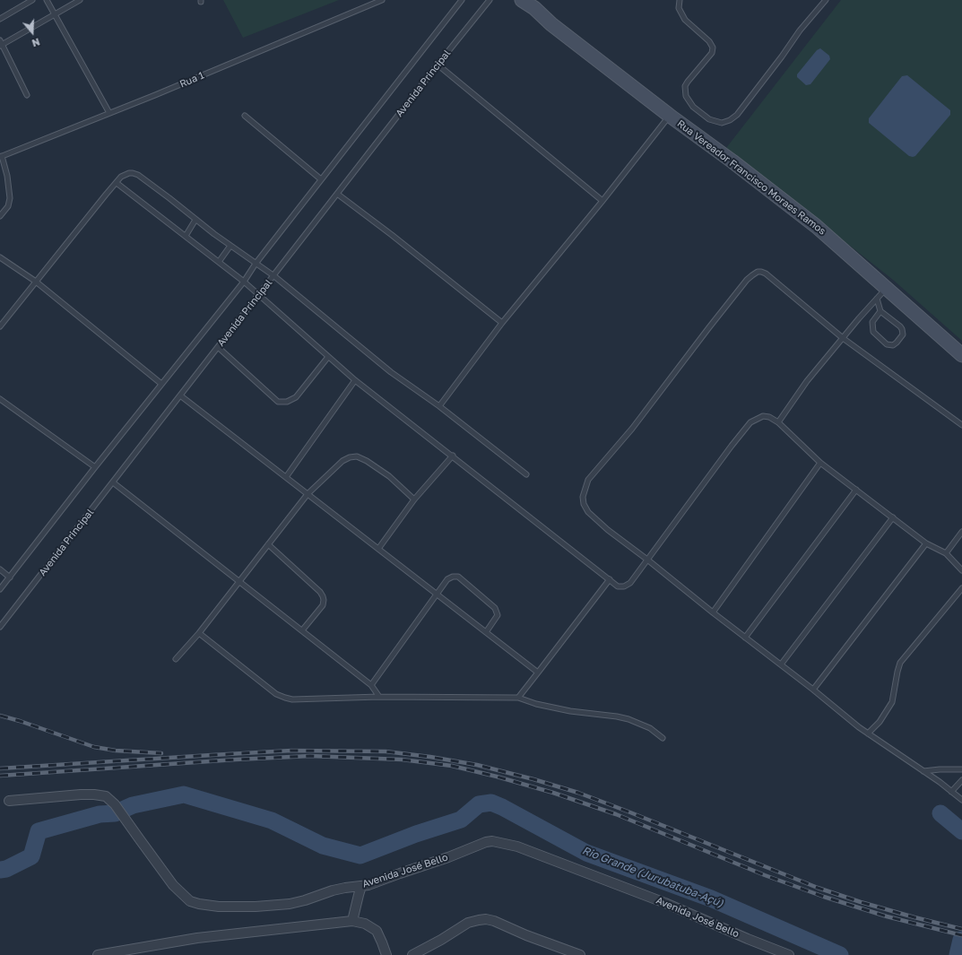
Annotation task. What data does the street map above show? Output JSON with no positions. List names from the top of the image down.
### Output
{
  "streets": {
    "street": ["Rua Vereador Francisco Moraes Ramos", "Avenida José Bello"],
    "lane": ["Rua 1", "Avenida Principal"]
  },
  "water": ["Rio Grande (Jurubatuba-Açú)"],
  "north": "bottom"
}
